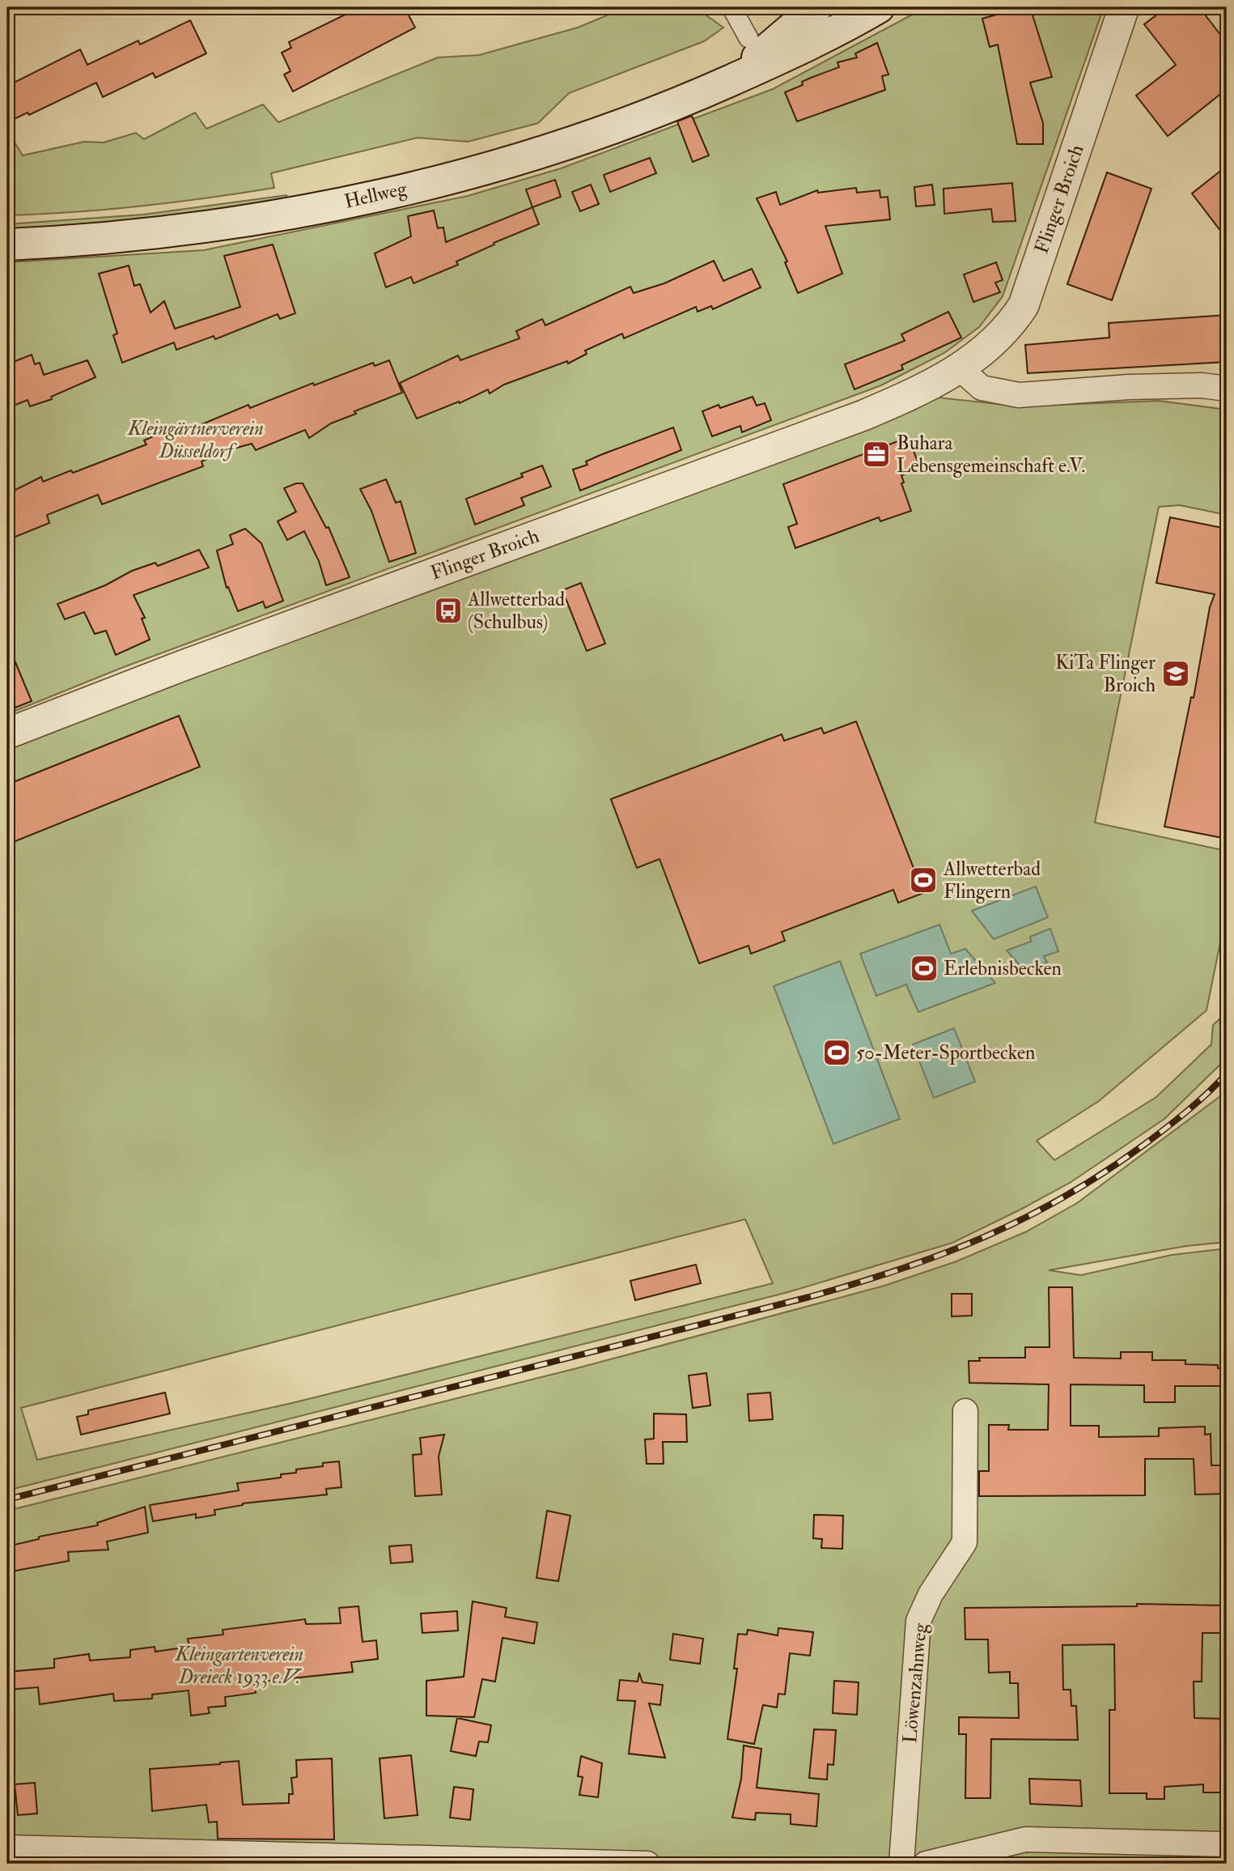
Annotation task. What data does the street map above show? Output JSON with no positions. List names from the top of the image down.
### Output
{
  "streets": {
    "main road": ["Hellweg"],
    "street": ["Flinger Broich", "Löwenzahnweg"]
  },
  "parks": ["Kleingärtnerverein Düsseldorf", "Kleingartenverein Dreieck 1933 e.V."],
  "places": {
    "office": ["Buhara Lebensgemeinschaft e.V."],
    "bus stop": ["Allwetterbad (Schulbus)"],
    "school or university": ["KiTa Flinger Broich"],
    "sports": ["Allwetterbad Flingern", "Erlebnisbecken", "50-Meter-Sportbecken"]
  }
}
